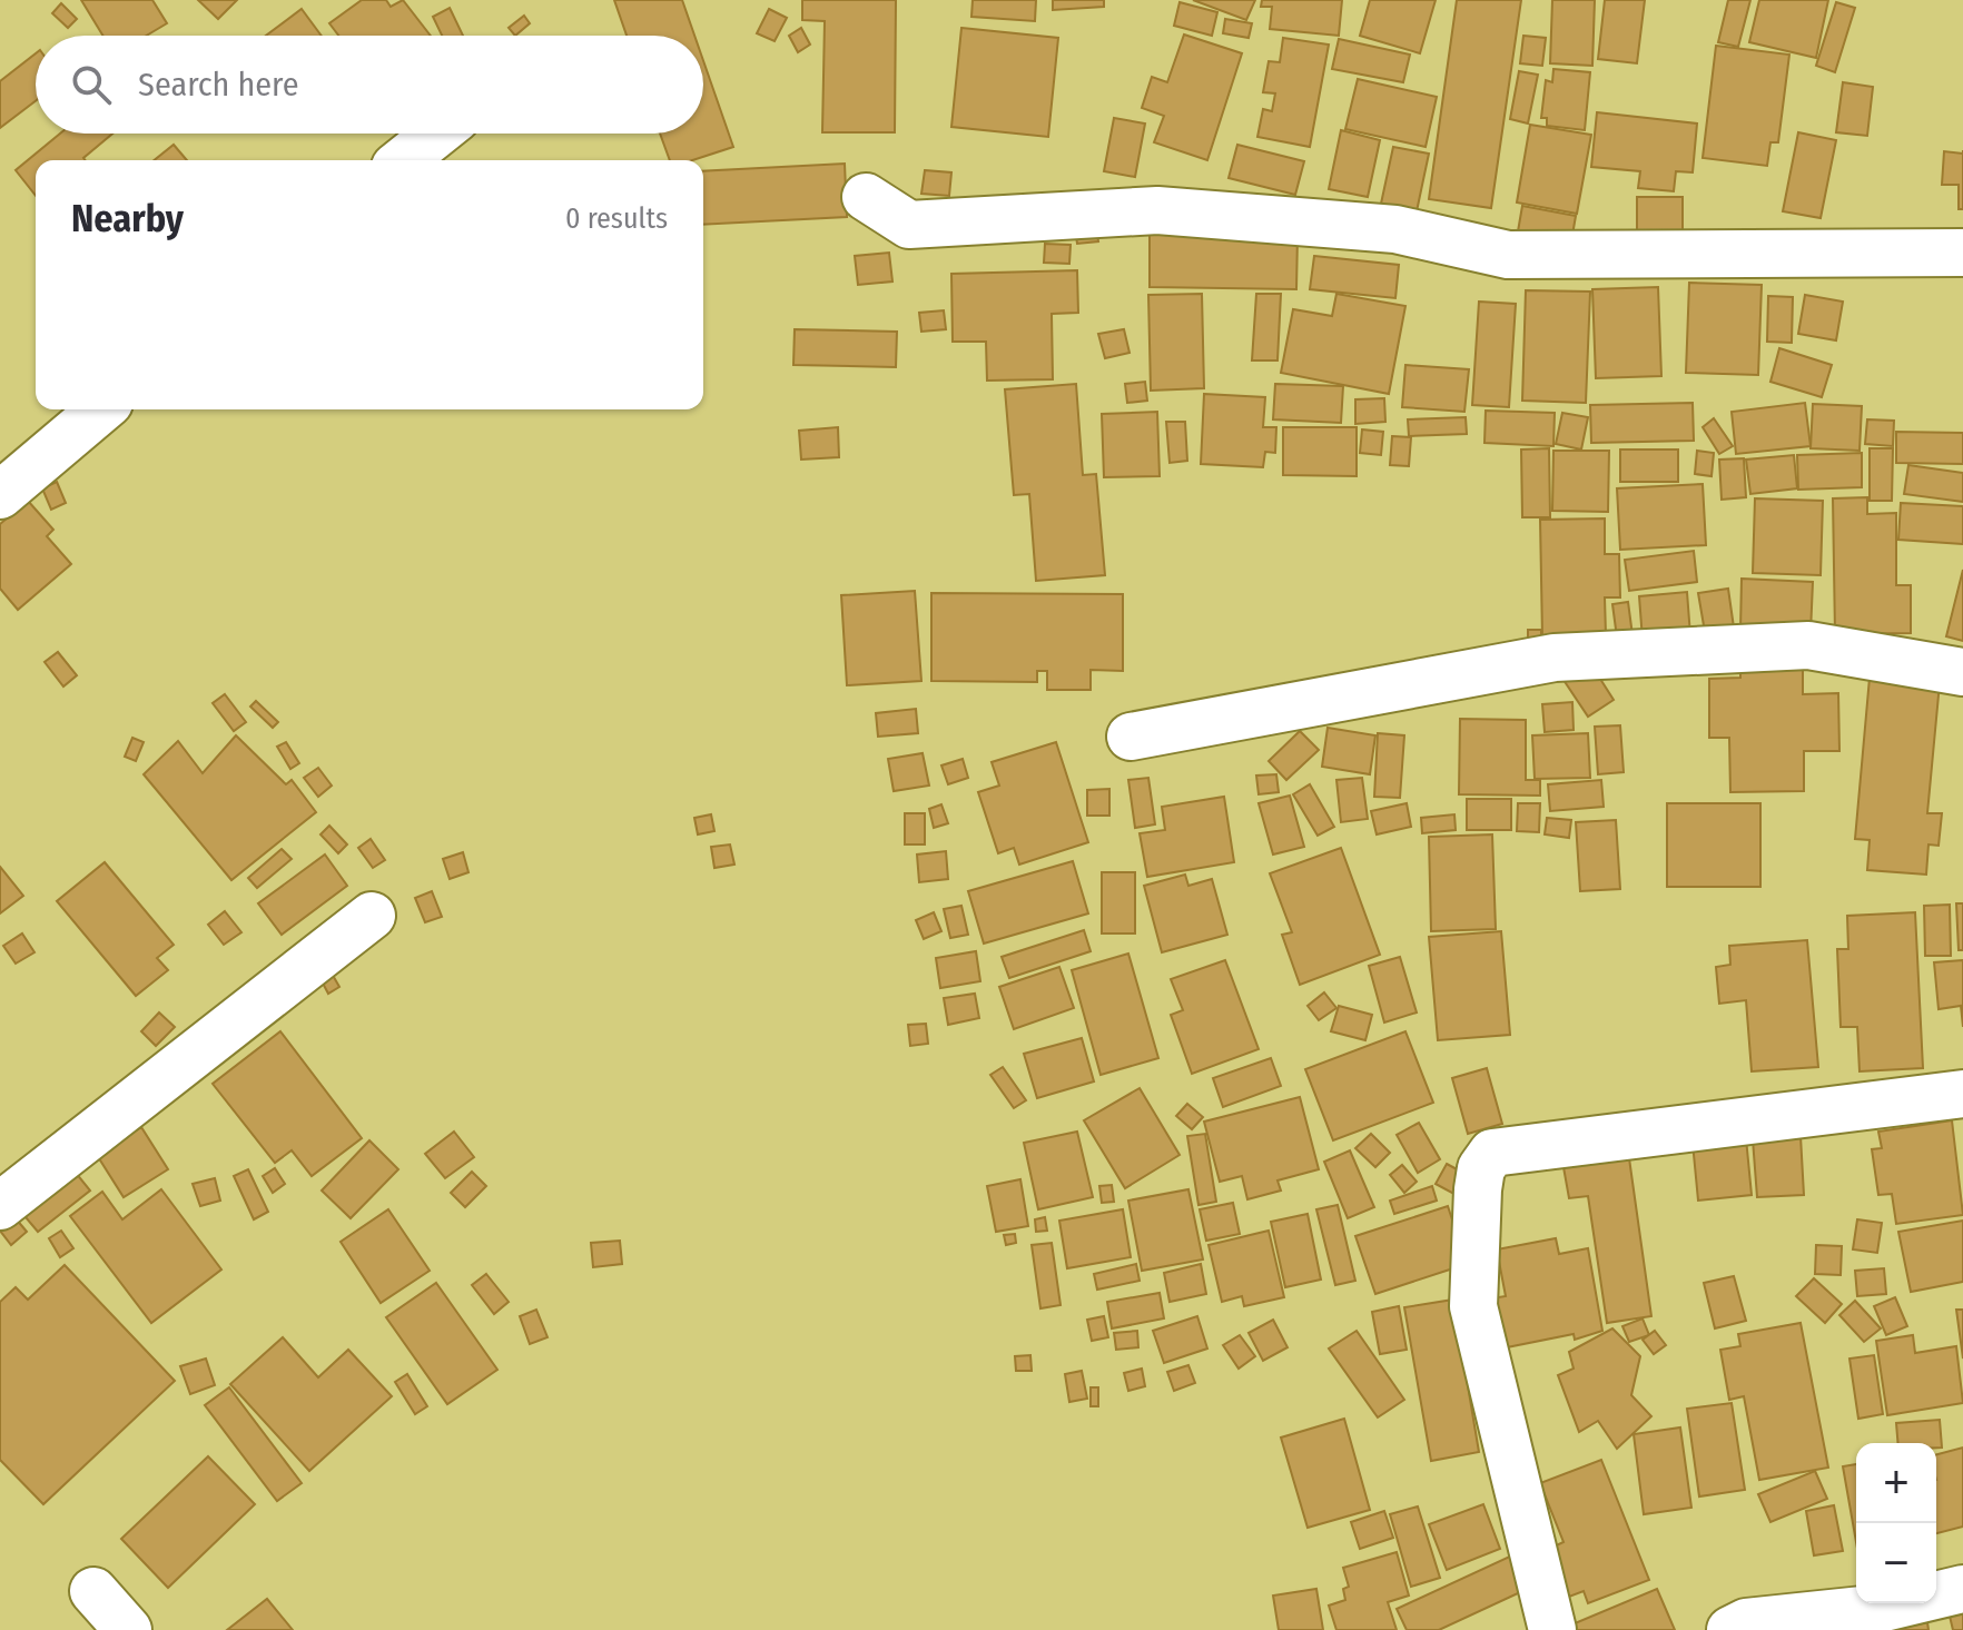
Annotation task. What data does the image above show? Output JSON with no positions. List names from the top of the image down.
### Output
{
  "page": {
    "search": "Search here",
    "heading": ["Nearby", "0 results"],
    "map_buttons": ["+", "−"]
  }
}
